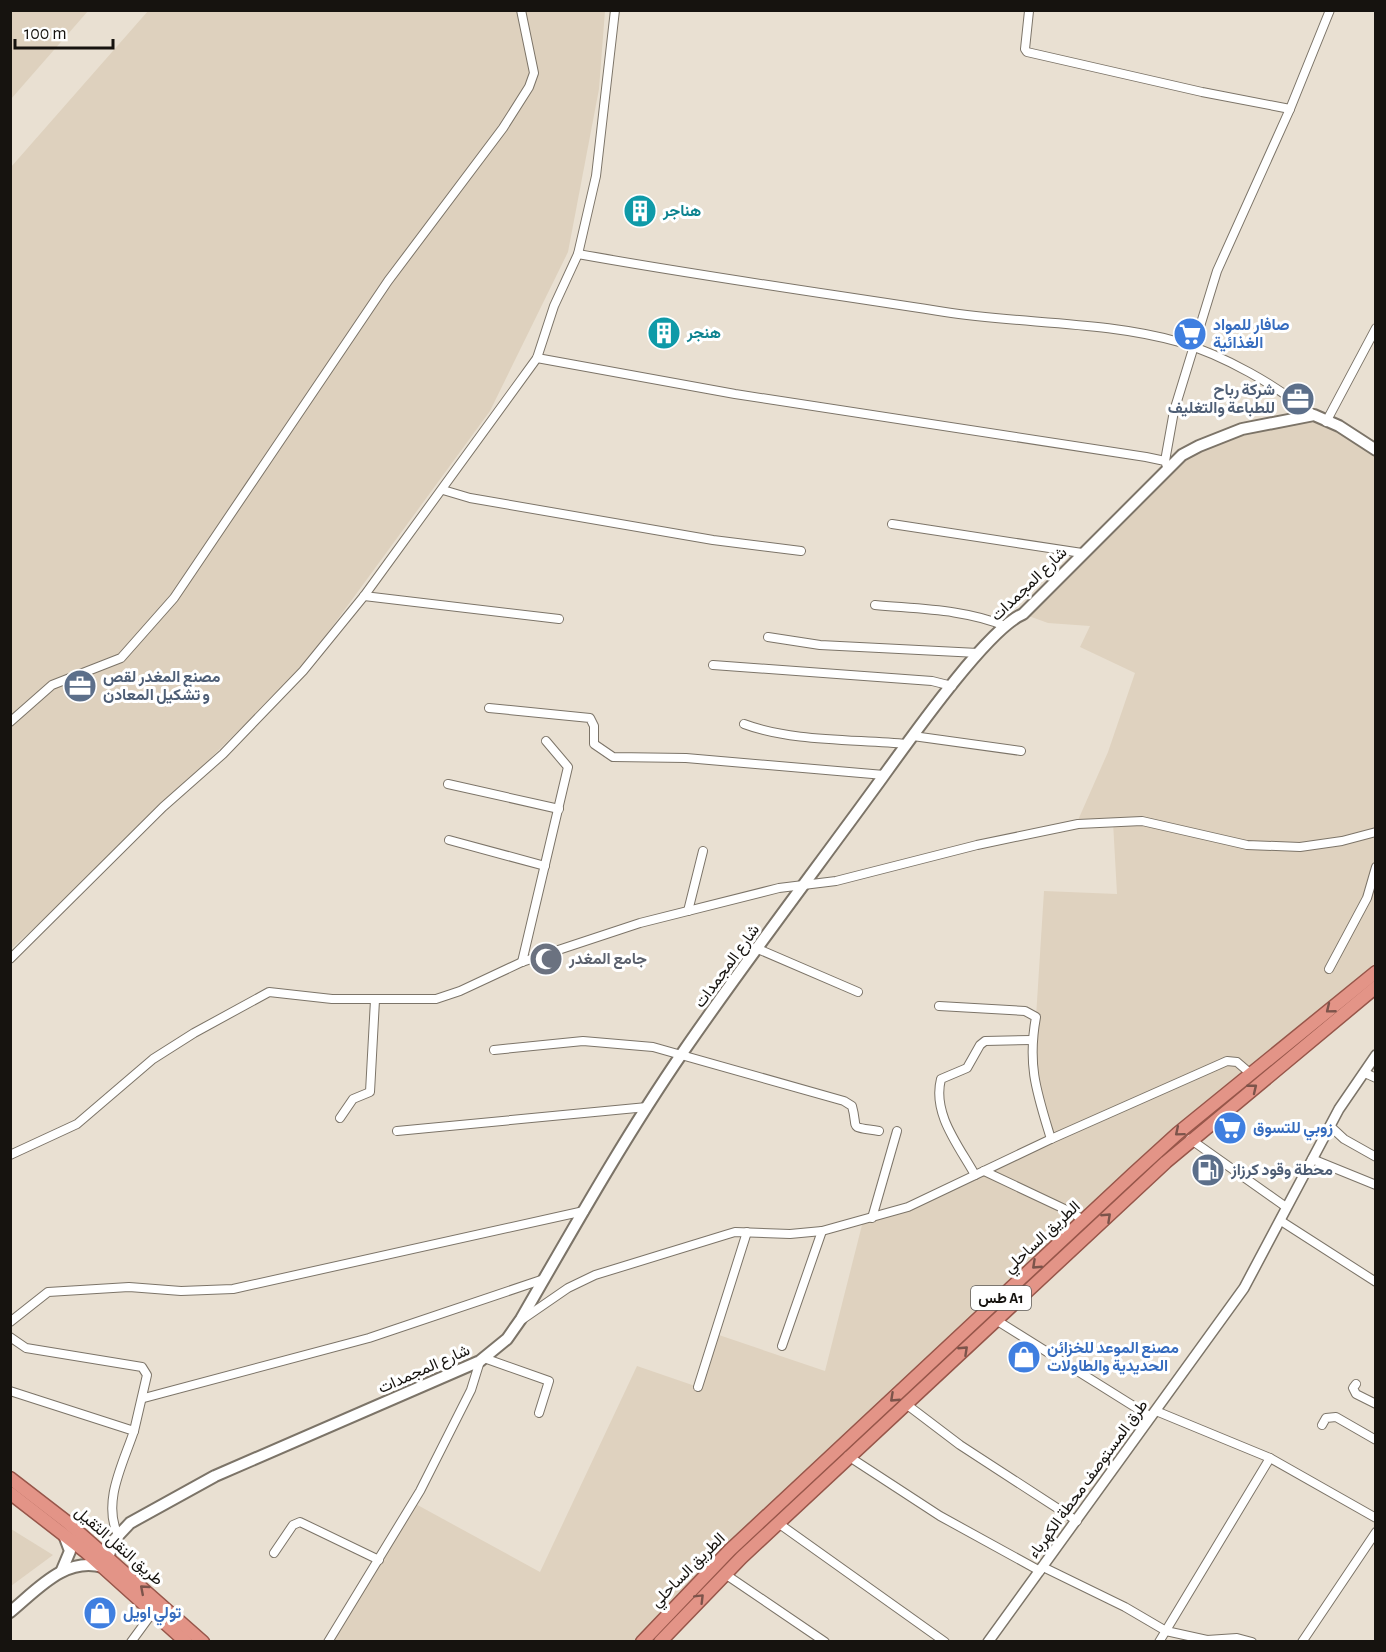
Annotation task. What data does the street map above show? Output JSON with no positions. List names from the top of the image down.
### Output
{
  "streets": {
    "highway": ["الطريق الساحلي", "طس A1", "طريق النقل الثقيل"],
    "main road": ["شارع المجمدات"],
    "street": ["طرق المستوصف محطة الكهرباء"]
  },
  "crossings": [
    ["شارع المجمدات", "طريق النقل الثقيل"]
  ],
  "places": {
    "building": ["هناجر", "هنجر"],
    "supermarket": ["صافار للمواد الغذائية", "زوبي للتسوق"],
    "office": ["شركة رباح للطباعة والتغليف", "مصنع المغدر لقص و تشكيل المعادن"],
    "mosque": ["جامع المغدر"],
    "fuel station": ["محطة وقود كرزاز"],
    "shop": ["مصنع الموعد للخزائن الحديدية والطاولات", "تولي اويل"]
  },
  "scale_bar": "100 m"
}
